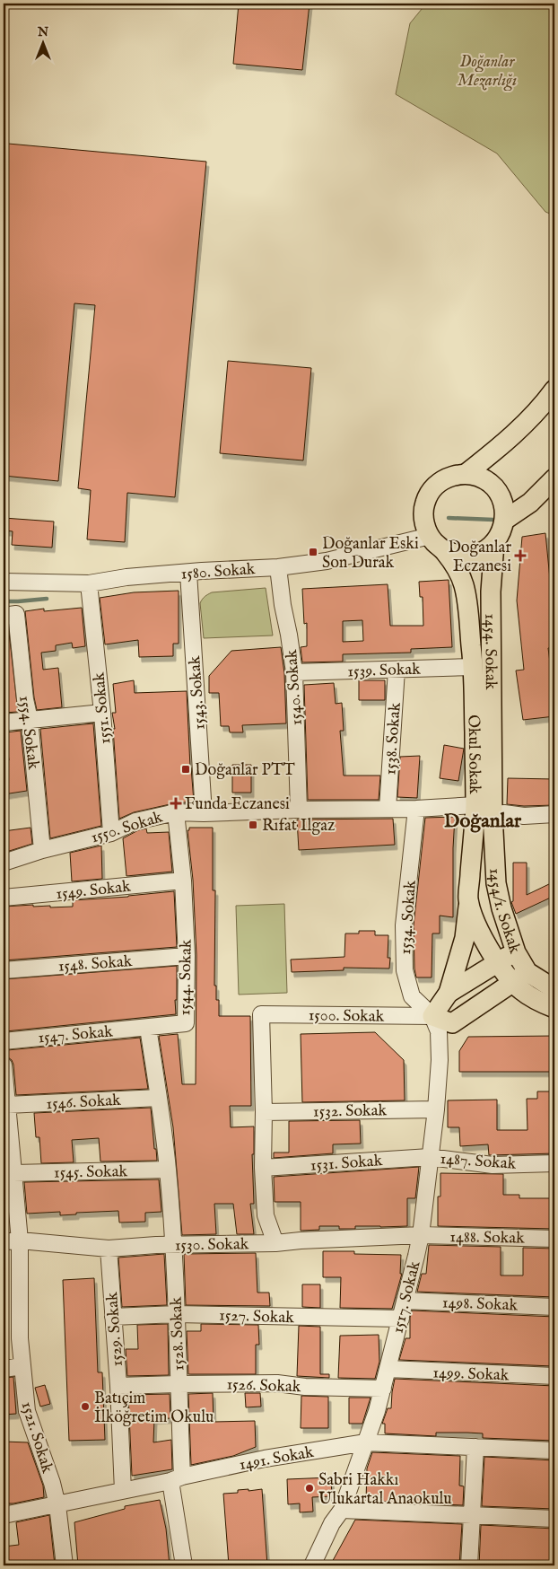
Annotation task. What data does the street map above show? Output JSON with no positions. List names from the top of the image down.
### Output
{
  "streets": {
    "main road": ["1454. Sokak", "Okul Sokak", "1454/1. Sokak"],
    "street": [
      "1580. Sokak",
      "1539. Sokak",
      "1540. Sokak",
      "1543. Sokak",
      "1551. Sokak",
      "1554. Sokak",
      "1538. Sokak",
      "1550. Sokak",
      "1549. Sokak",
      "1534. Sokak",
      "1548. Sokak",
      "1544. Sokak",
      "1500. Sokak",
      "1547. Sokak",
      "1546. Sokak",
      "1532. Sokak",
      "1487. Sokak",
      "1531. Sokak",
      "1545. Sokak",
      "1488. Sokak",
      "1530. Sokak",
      "1517. Sokak",
      "1498. Sokak",
      "1527. Sokak",
      "1529. Sokak",
      "1528. Sokak",
      "1499. Sokak",
      "1526. Sokak",
      "1521. Sokak",
      "1491. Sokak"
    ]
  },
  "crossings": [
    ["1580. Sokak", "1454. Sokak"],
    ["1580. Sokak", "1540. Sokak"],
    ["1580. Sokak", "1543. Sokak"],
    ["1580. Sokak", "1551. Sokak"],
    ["1580. Sokak", "Okul Sokak"],
    ["1454. Sokak", "Okul Sokak"],
    ["1454. Sokak", "1454/1. Sokak"],
    ["1539. Sokak", "1540. Sokak"],
    ["1539. Sokak", "1538. Sokak"],
    ["1539. Sokak", "Okul Sokak"],
    ["1540. Sokak", "1550. Sokak"],
    ["1543. Sokak", "1550. Sokak"],
    ["1551. Sokak", "1550. Sokak"],
    ["1554. Sokak", "1550. Sokak"],
    ["1538. Sokak", "1550. Sokak"],
    ["Okul Sokak", "1550. Sokak"],
    ["Okul Sokak", "1454/1. Sokak"],
    ["1550. Sokak", "1534. Sokak"],
    ["1550. Sokak", "1544. Sokak"],
    ["1549. Sokak", "1544. Sokak"],
    ["1534. Sokak", "1500. Sokak"],
    ["1534. Sokak", "1517. Sokak"],
    ["1548. Sokak", "1544. Sokak"],
    ["1544. Sokak", "1547. Sokak"],
    ["1500. Sokak", "1532. Sokak"],
    ["1500. Sokak", "1517. Sokak"],
    ["1546. Sokak", "1521. Sokak"],
    ["1532. Sokak", "1517. Sokak"],
    ["1487. Sokak", "1531. Sokak"],
    ["1487. Sokak", "1517. Sokak"],
    ["1531. Sokak", "1517. Sokak"],
    ["1545. Sokak", "1521. Sokak"],
    ["1488. Sokak", "1530. Sokak"],
    ["1488. Sokak", "1517. Sokak"],
    ["1530. Sokak", "1517. Sokak"],
    ["1530. Sokak", "1529. Sokak"],
    ["1530. Sokak", "1528. Sokak"],
    ["1530. Sokak", "1521. Sokak"],
    ["1517. Sokak", "1498. Sokak"],
    ["1517. Sokak", "1527. Sokak"],
    ["1517. Sokak", "1499. Sokak"],
    ["1517. Sokak", "1526. Sokak"],
    ["1517. Sokak", "1491. Sokak"],
    ["1527. Sokak", "1529. Sokak"],
    ["1527. Sokak", "1528. Sokak"],
    ["1529. Sokak", "1526. Sokak"],
    ["1529. Sokak", "1491. Sokak"],
    ["1528. Sokak", "1526. Sokak"],
    ["1528. Sokak", "1491. Sokak"],
    ["1521. Sokak", "1491. Sokak"]
  ],
  "districts": ["Doğanlar"],
  "parks": ["Doğanlar Mezarlığı"],
  "places": {
    "transit": ["Doğanlar Eski Son Durak", "Doğanlar PTT", "Rıfat Ilgaz"],
    "health": ["Doğanlar Eczanesi", "Funda Eczanesi"],
    "other": ["Batıçim İlköğretim Okulu", "Sabri Hakkı Ulukartal Anaokulu"]
  },
  "north": "top"
}
